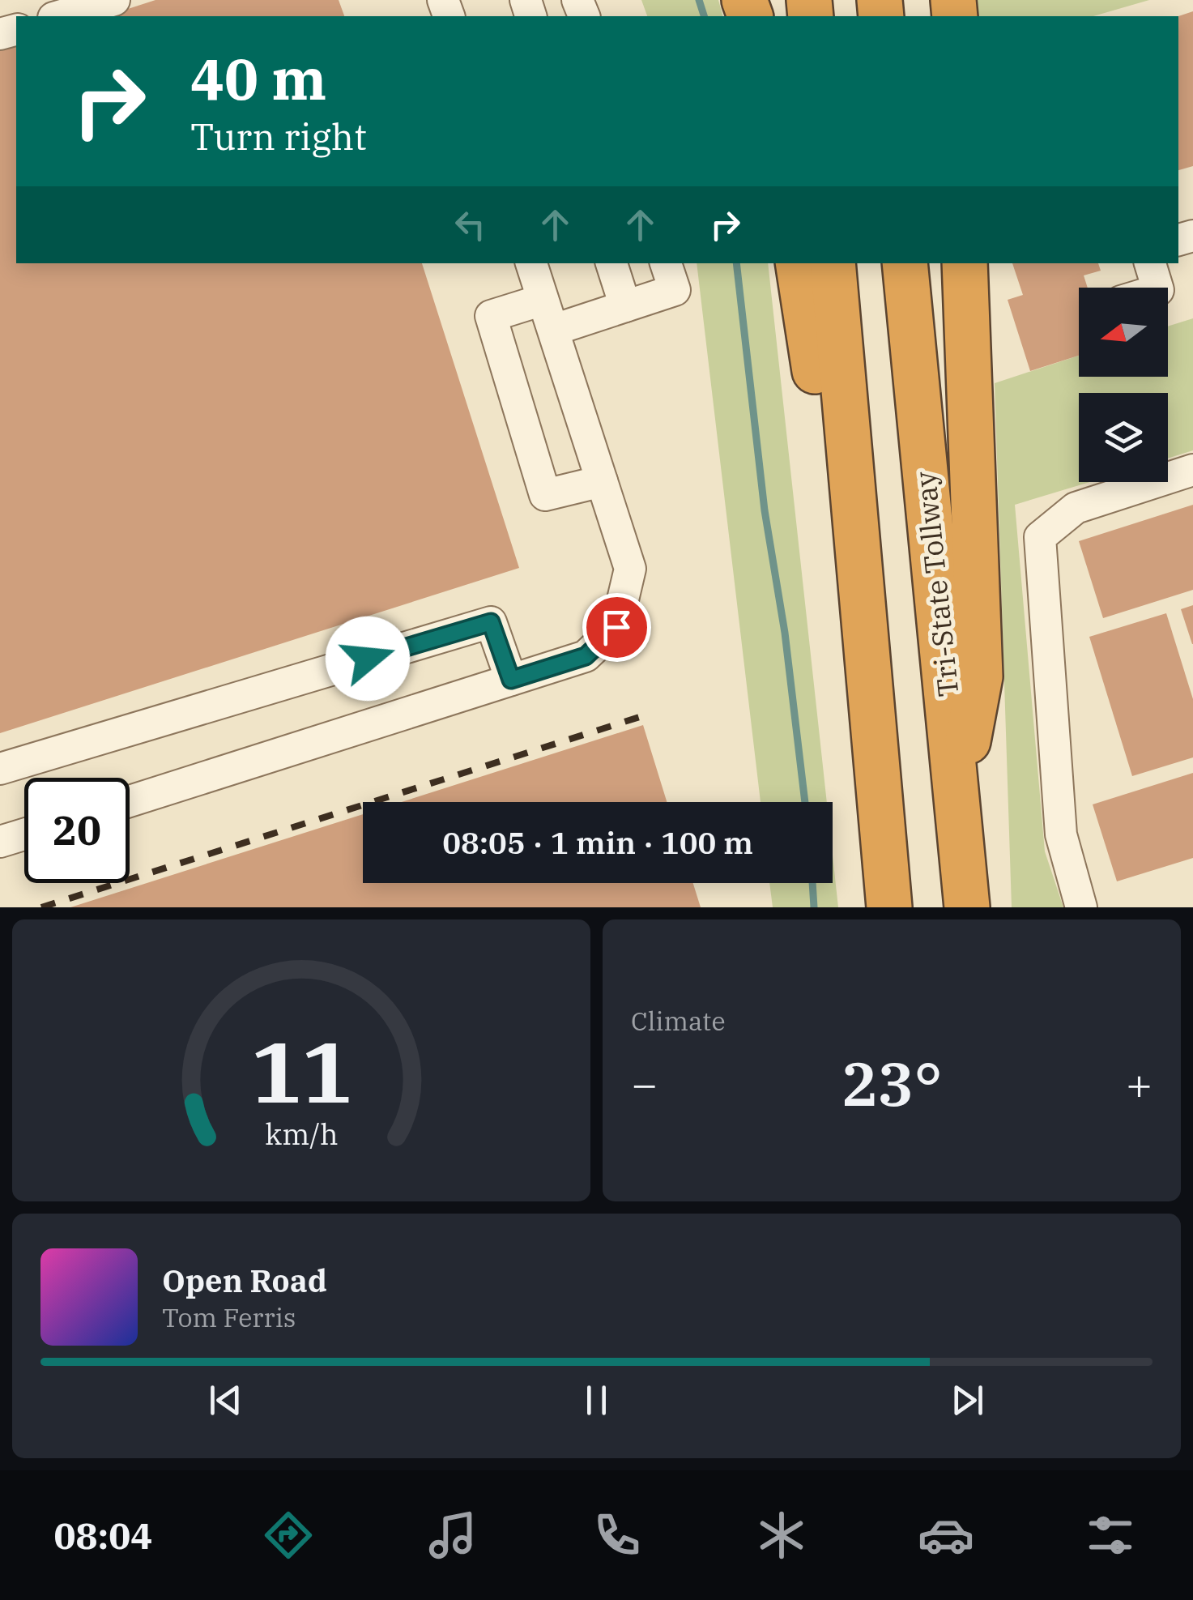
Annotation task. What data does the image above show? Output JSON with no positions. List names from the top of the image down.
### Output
{
  "streets": {
    "highway": ["Tri-State Tollway"]
  },
  "north": "left",
  "page": {
    "turn": ["40 m", "Turn right"],
    "limit": "20",
    "trip": "08:05 · 1 min · 100 m",
    "tile": "Climate",
    "heat": ["−", "23°", "+"],
    "song": ["Open Road", "Tom Ferris"],
    "tabs": "08:04",
    "gauge": ["11", "km/h"]
  }
}
